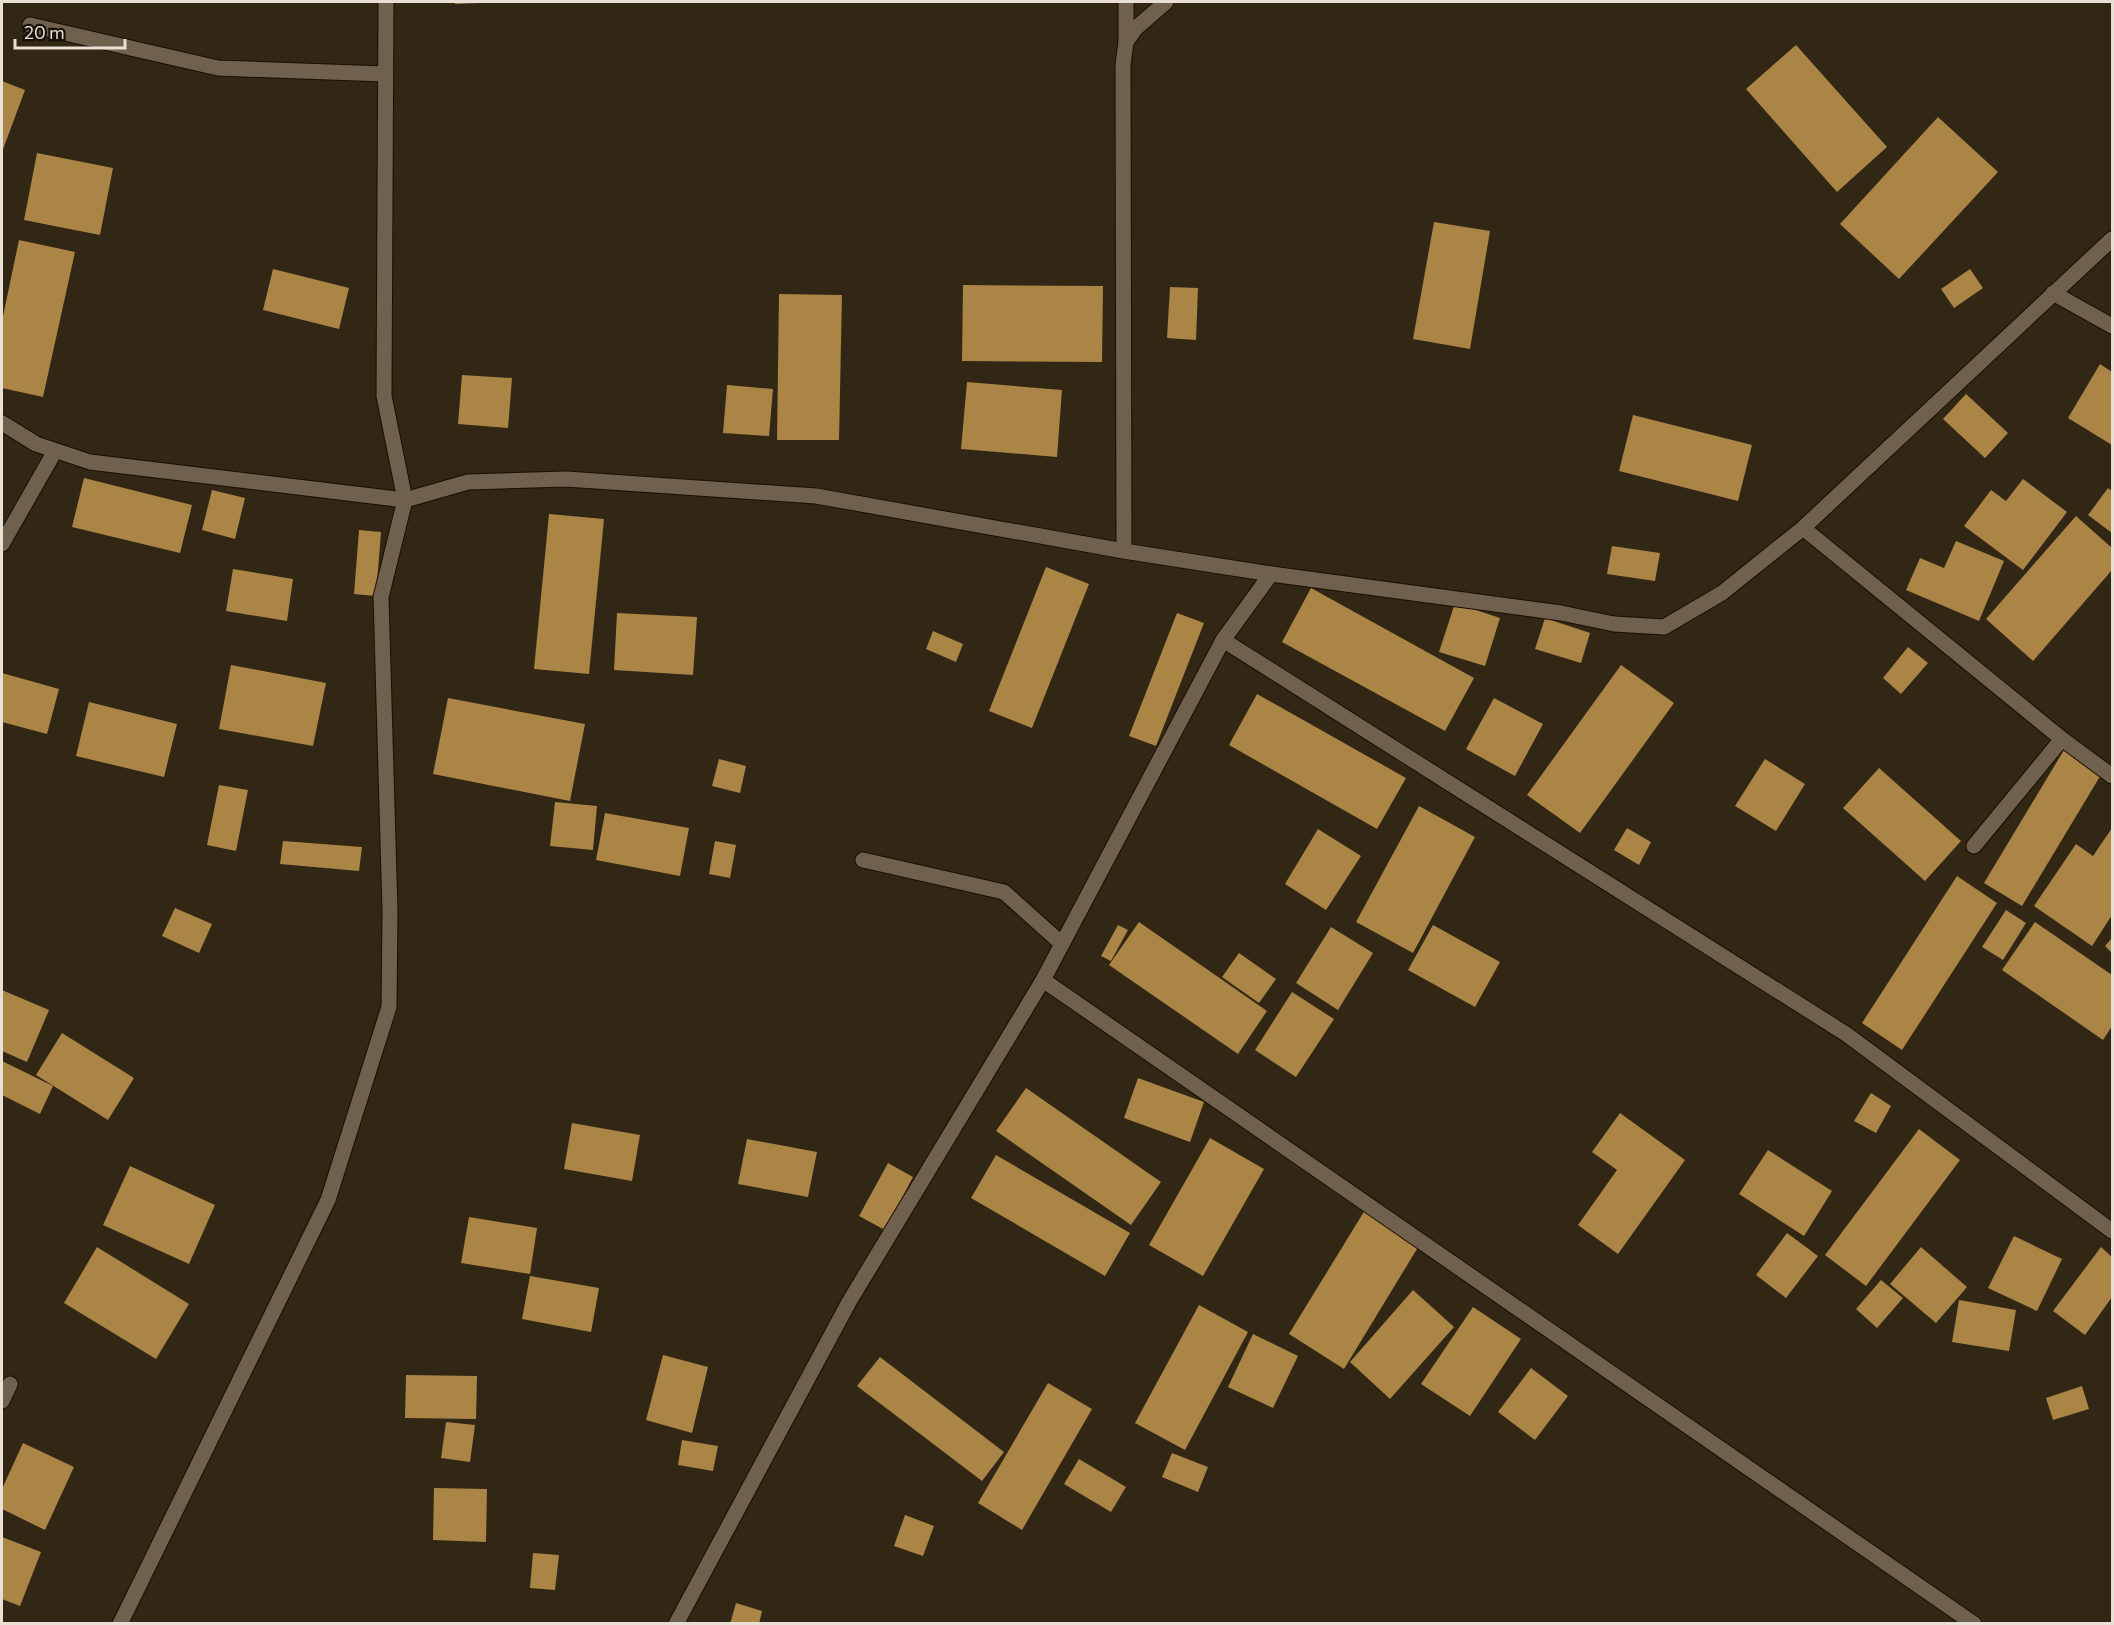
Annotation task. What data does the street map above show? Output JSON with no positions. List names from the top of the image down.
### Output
{
  "scale_bar": "20 m"
}
